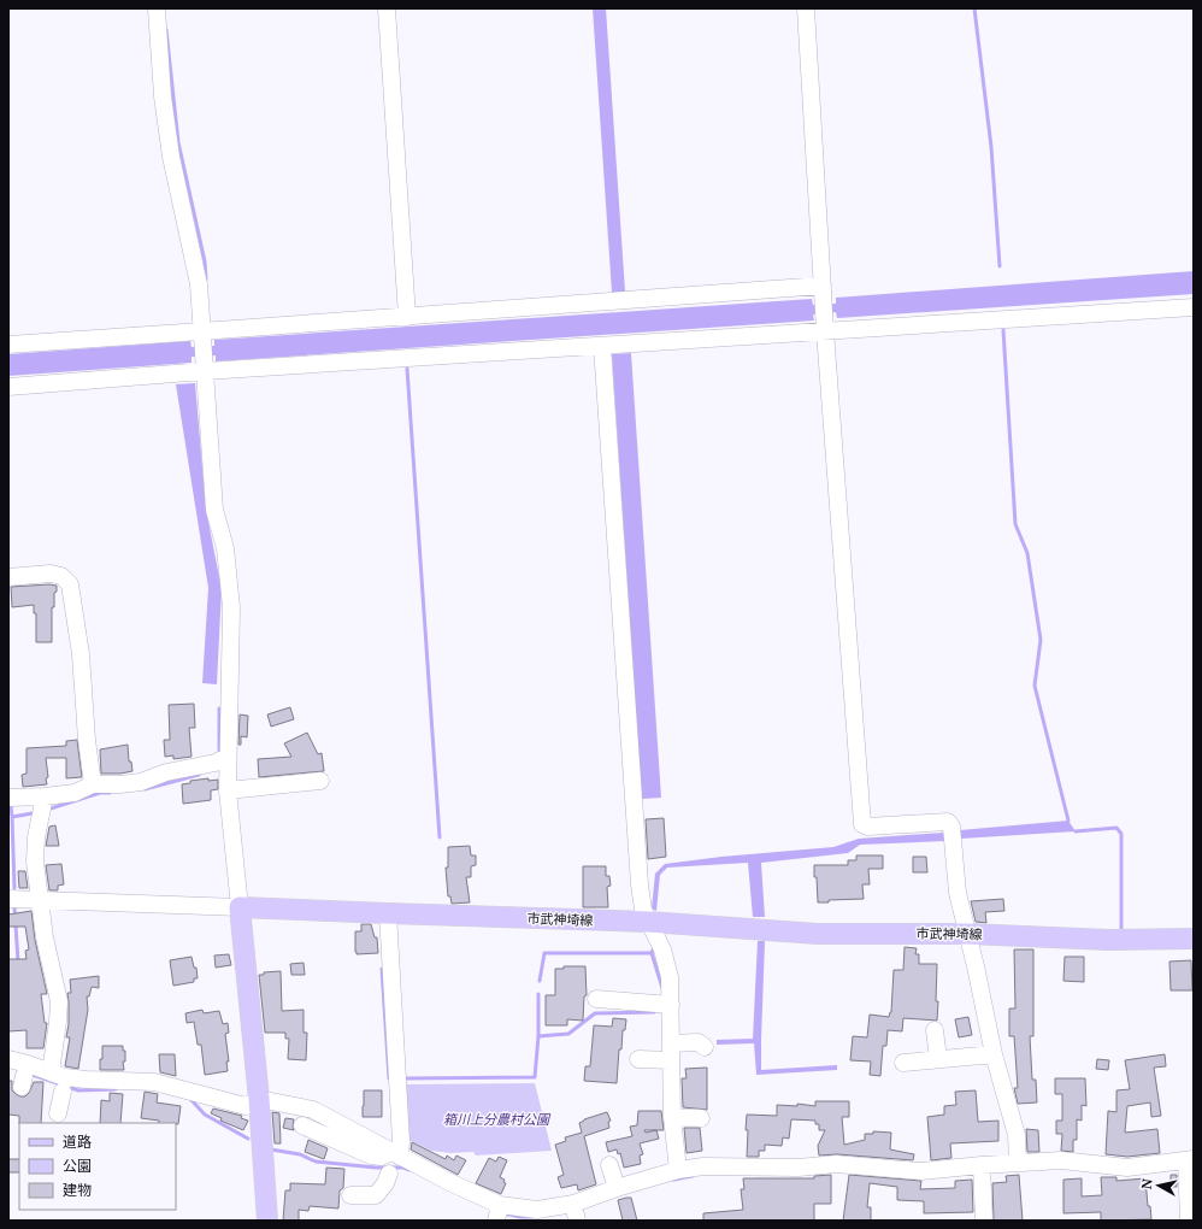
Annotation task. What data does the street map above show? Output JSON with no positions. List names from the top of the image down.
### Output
{
  "streets": {
    "main road": ["市武神埼線"]
  },
  "parks": ["箱川上分農村公園"],
  "legend": ["道路", "公園", "建物"],
  "north": "left"
}
